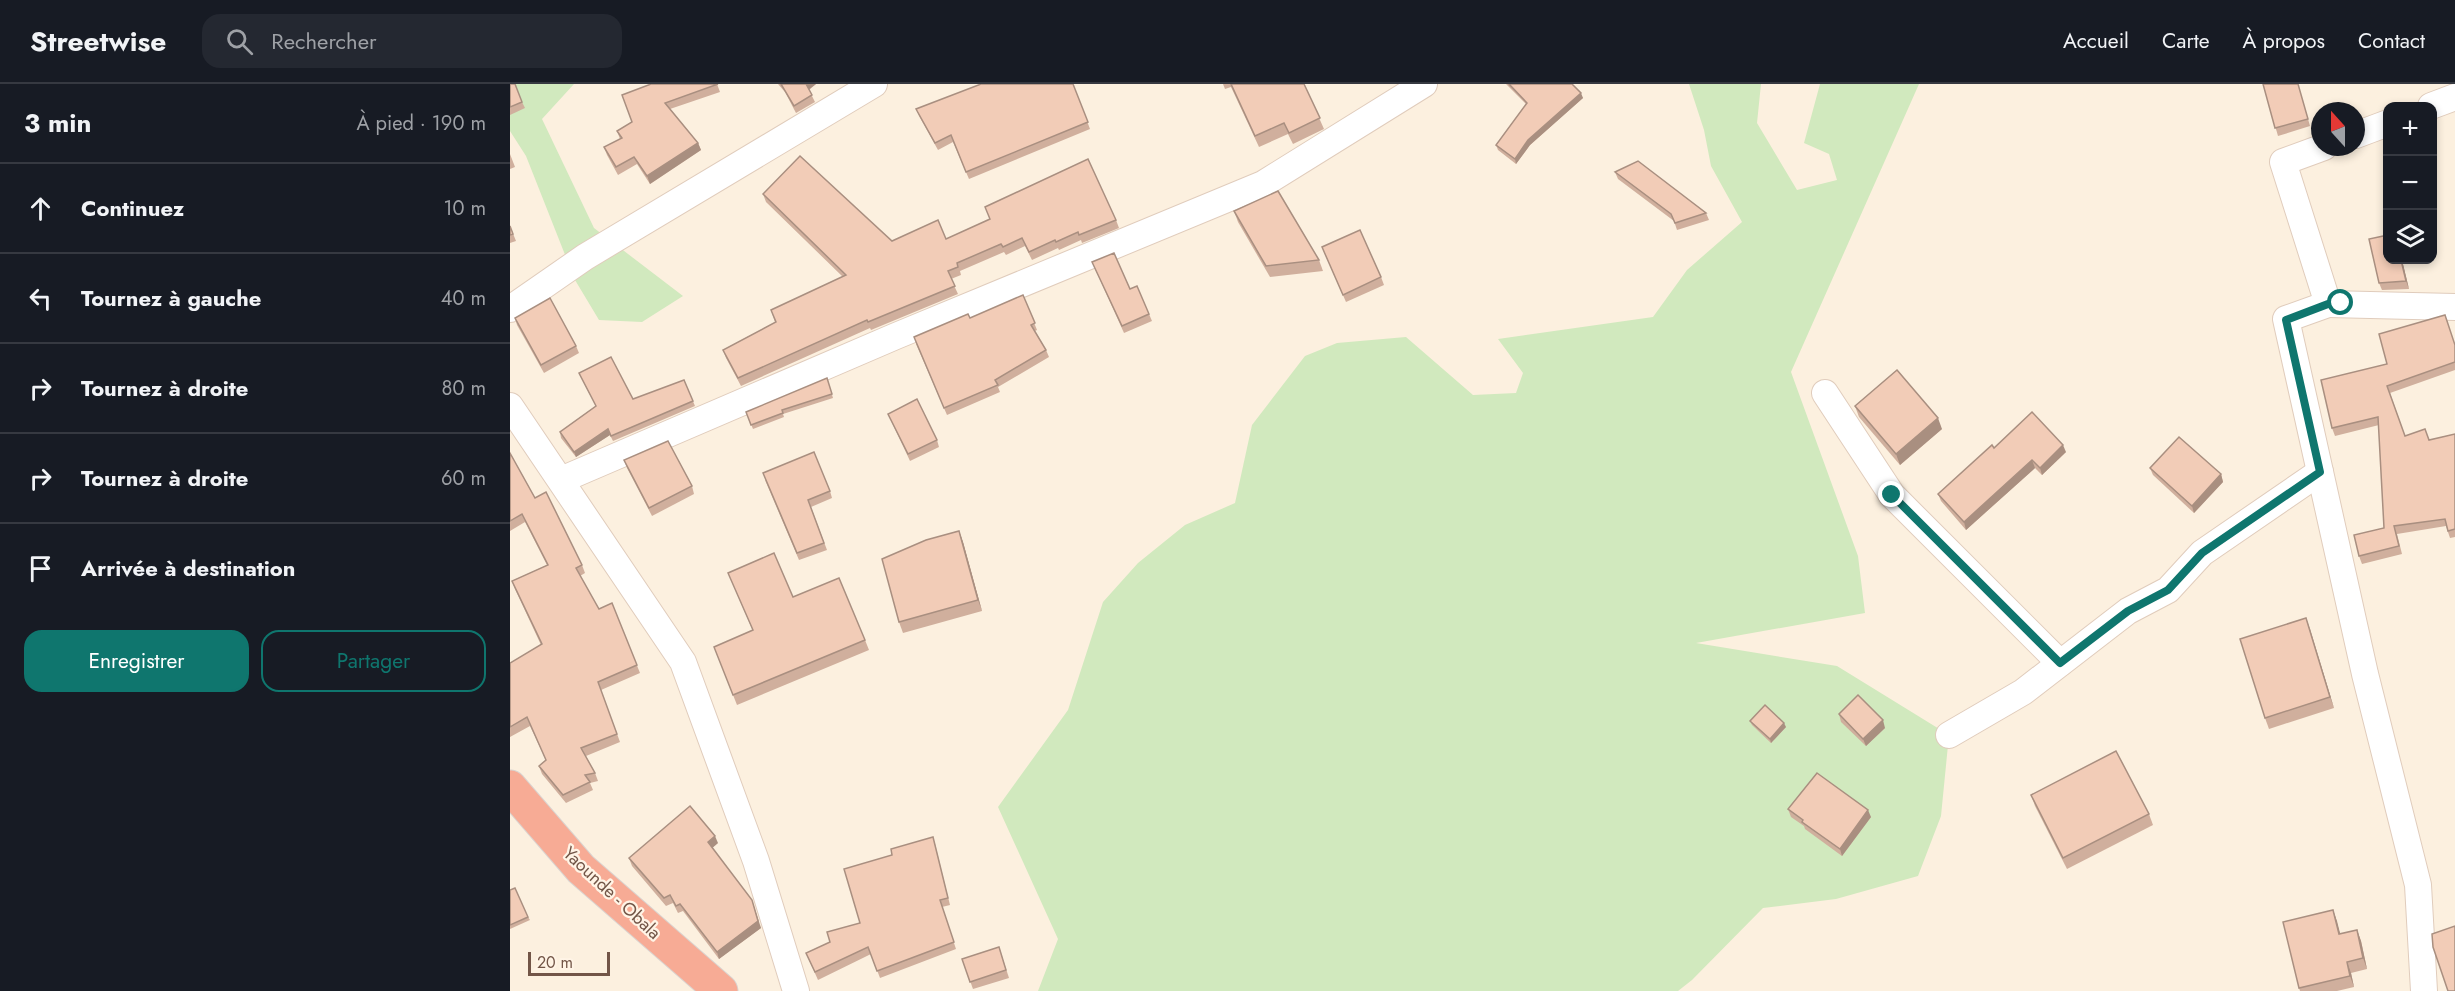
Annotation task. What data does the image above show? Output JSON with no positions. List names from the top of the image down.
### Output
{
  "streets": {
    "highway": ["Yaounde - Obala"]
  },
  "scale_bar": "20 m",
  "north": "top",
  "page": {
    "header": "Streetwise",
    "search": "Rechercher",
    "nav": [
      "Accueil",
      "Carte",
      "À propos",
      "Contact"
    ],
    "heading": ["3 min", "À pied · 190 m"],
    "map_buttons": ["+", "−"],
    "list": [
      ["Continuez", "10 m"],
      ["Tournez à gauche", "40 m"],
      ["Tournez à droite", "80 m"],
      ["Tournez à droite", "60 m"],
      "Arrivée à destination"
    ],
    "buttons": ["Enregistrer", "Partager"],
    "scale": "20 m"
  }
}
